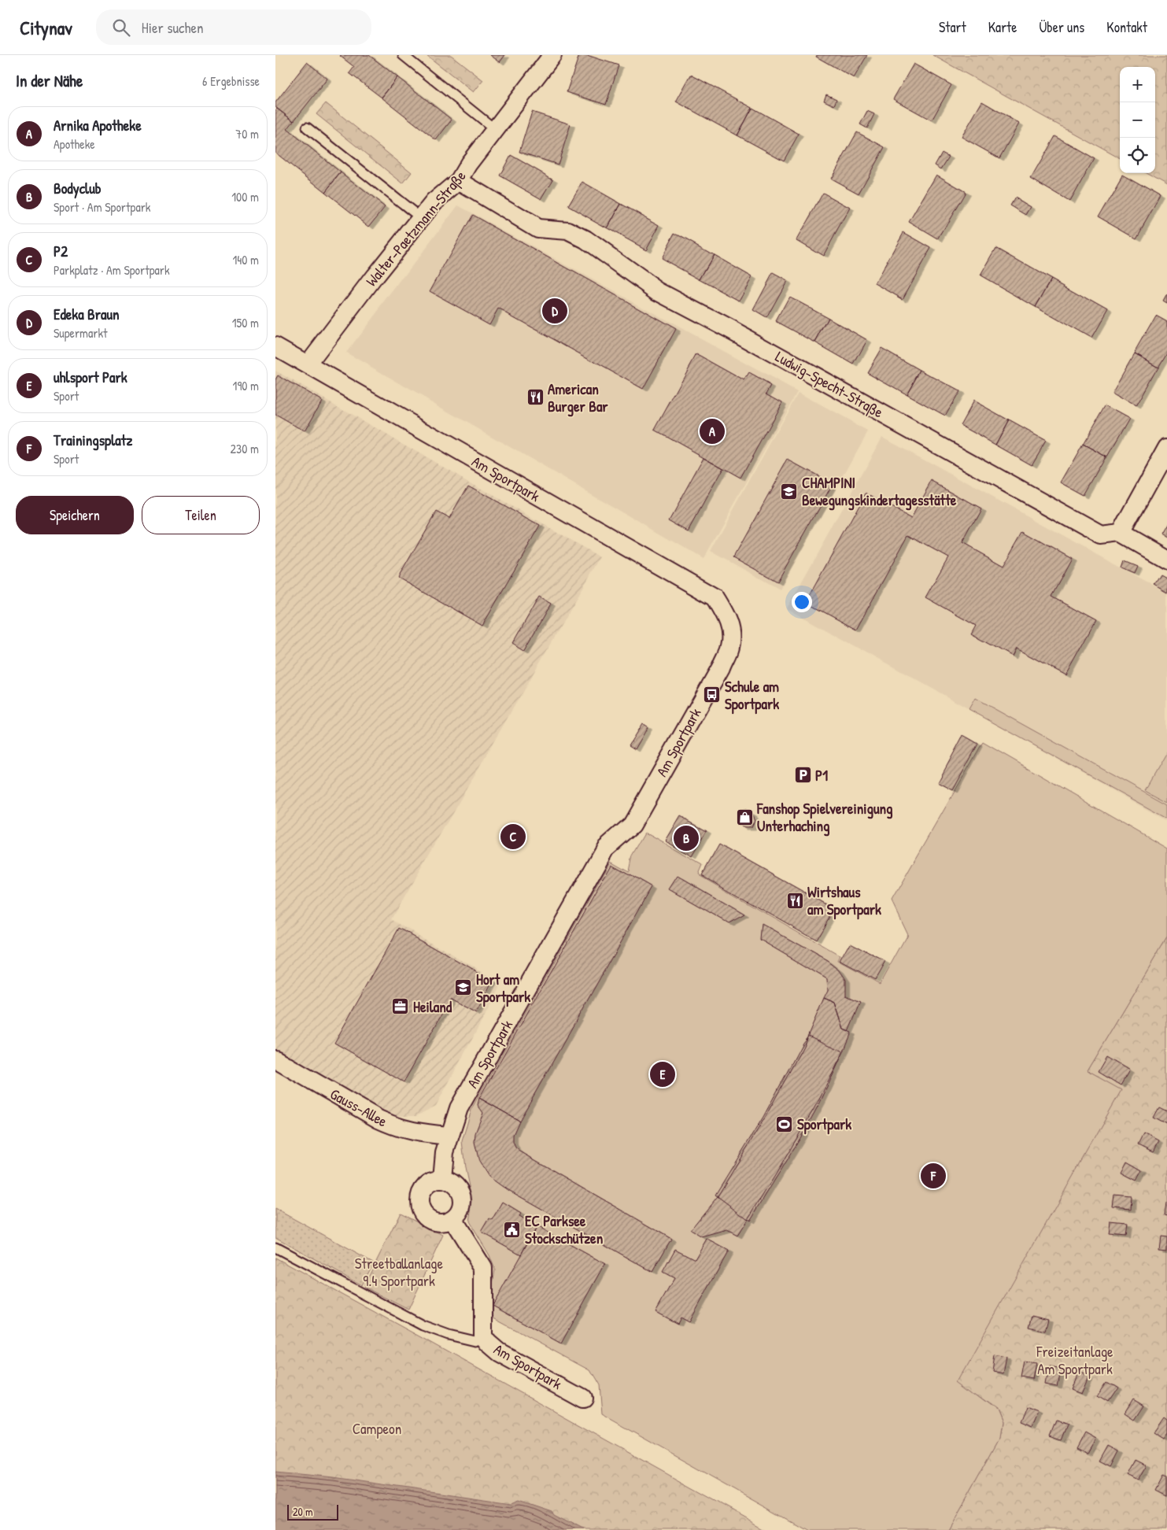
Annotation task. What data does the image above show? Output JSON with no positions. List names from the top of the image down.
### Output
{
  "streets": {
    "street": [
      "Walter-Paetzmann-Straße",
      "Ludwig-Specht-Straße",
      "Am Sportpark",
      "Gauss-Allee"
    ]
  },
  "crossings": [
    ["Walter-Paetzmann-Straße", "Ludwig-Specht-Straße"],
    ["Walter-Paetzmann-Straße", "Am Sportpark"],
    ["Am Sportpark", "Gauss-Allee"]
  ],
  "parks": ["Streetballanlage 9.4 Sportpark", "Freizeitanlage Am Sportpark", "Campeon"],
  "places": {
    "restaurant": ["American Burger Bar", "Wirtshaus am Sportpark"],
    "school or university": ["CHAMPINI Bewegungskindertagesstätte", "Hort am Sportpark"],
    "bus stop": ["Schule am Sportpark"],
    "parking": ["P1"],
    "shop": ["Fanshop Spielvereinigung Unterhaching"],
    "office": ["Heiland"],
    "sports": ["Sportpark"],
    "public building": ["EC Parksee Stockschützen"]
  },
  "scale_bar": "20 m",
  "page": {
    "header": "Citynav",
    "search": "Hier suchen",
    "nav": [
      "Start",
      "Karte",
      "Über uns",
      "Kontakt"
    ],
    "heading": ["In der Nähe", "6 Ergebnisse"],
    "map_buttons": ["+", "−"],
    "list": [
      {
        "mark": "A",
        "name": "Arnika Apotheke",
        "note": "Apotheke",
        "value": "70 m"
      },
      {
        "mark": "B",
        "name": "Bodyclub",
        "note": "Sport · Am Sportpark",
        "value": "100 m"
      },
      {
        "mark": "C",
        "name": "P2",
        "note": "Parkplatz · Am Sportpark",
        "value": "140 m"
      },
      {
        "mark": "D",
        "name": "Edeka Braun",
        "note": "Supermarkt",
        "value": "150 m"
      },
      {
        "mark": "E",
        "name": "uhlsport Park",
        "note": "Sport",
        "value": "190 m"
      },
      {
        "mark": "F",
        "name": "Trainingsplatz",
        "note": "Sport",
        "value": "230 m"
      }
    ],
    "pins": [
      "D",
      "A",
      "C",
      "B",
      "E",
      "F"
    ],
    "buttons": ["Speichern", "Teilen"],
    "scale": "20 m"
  }
}
